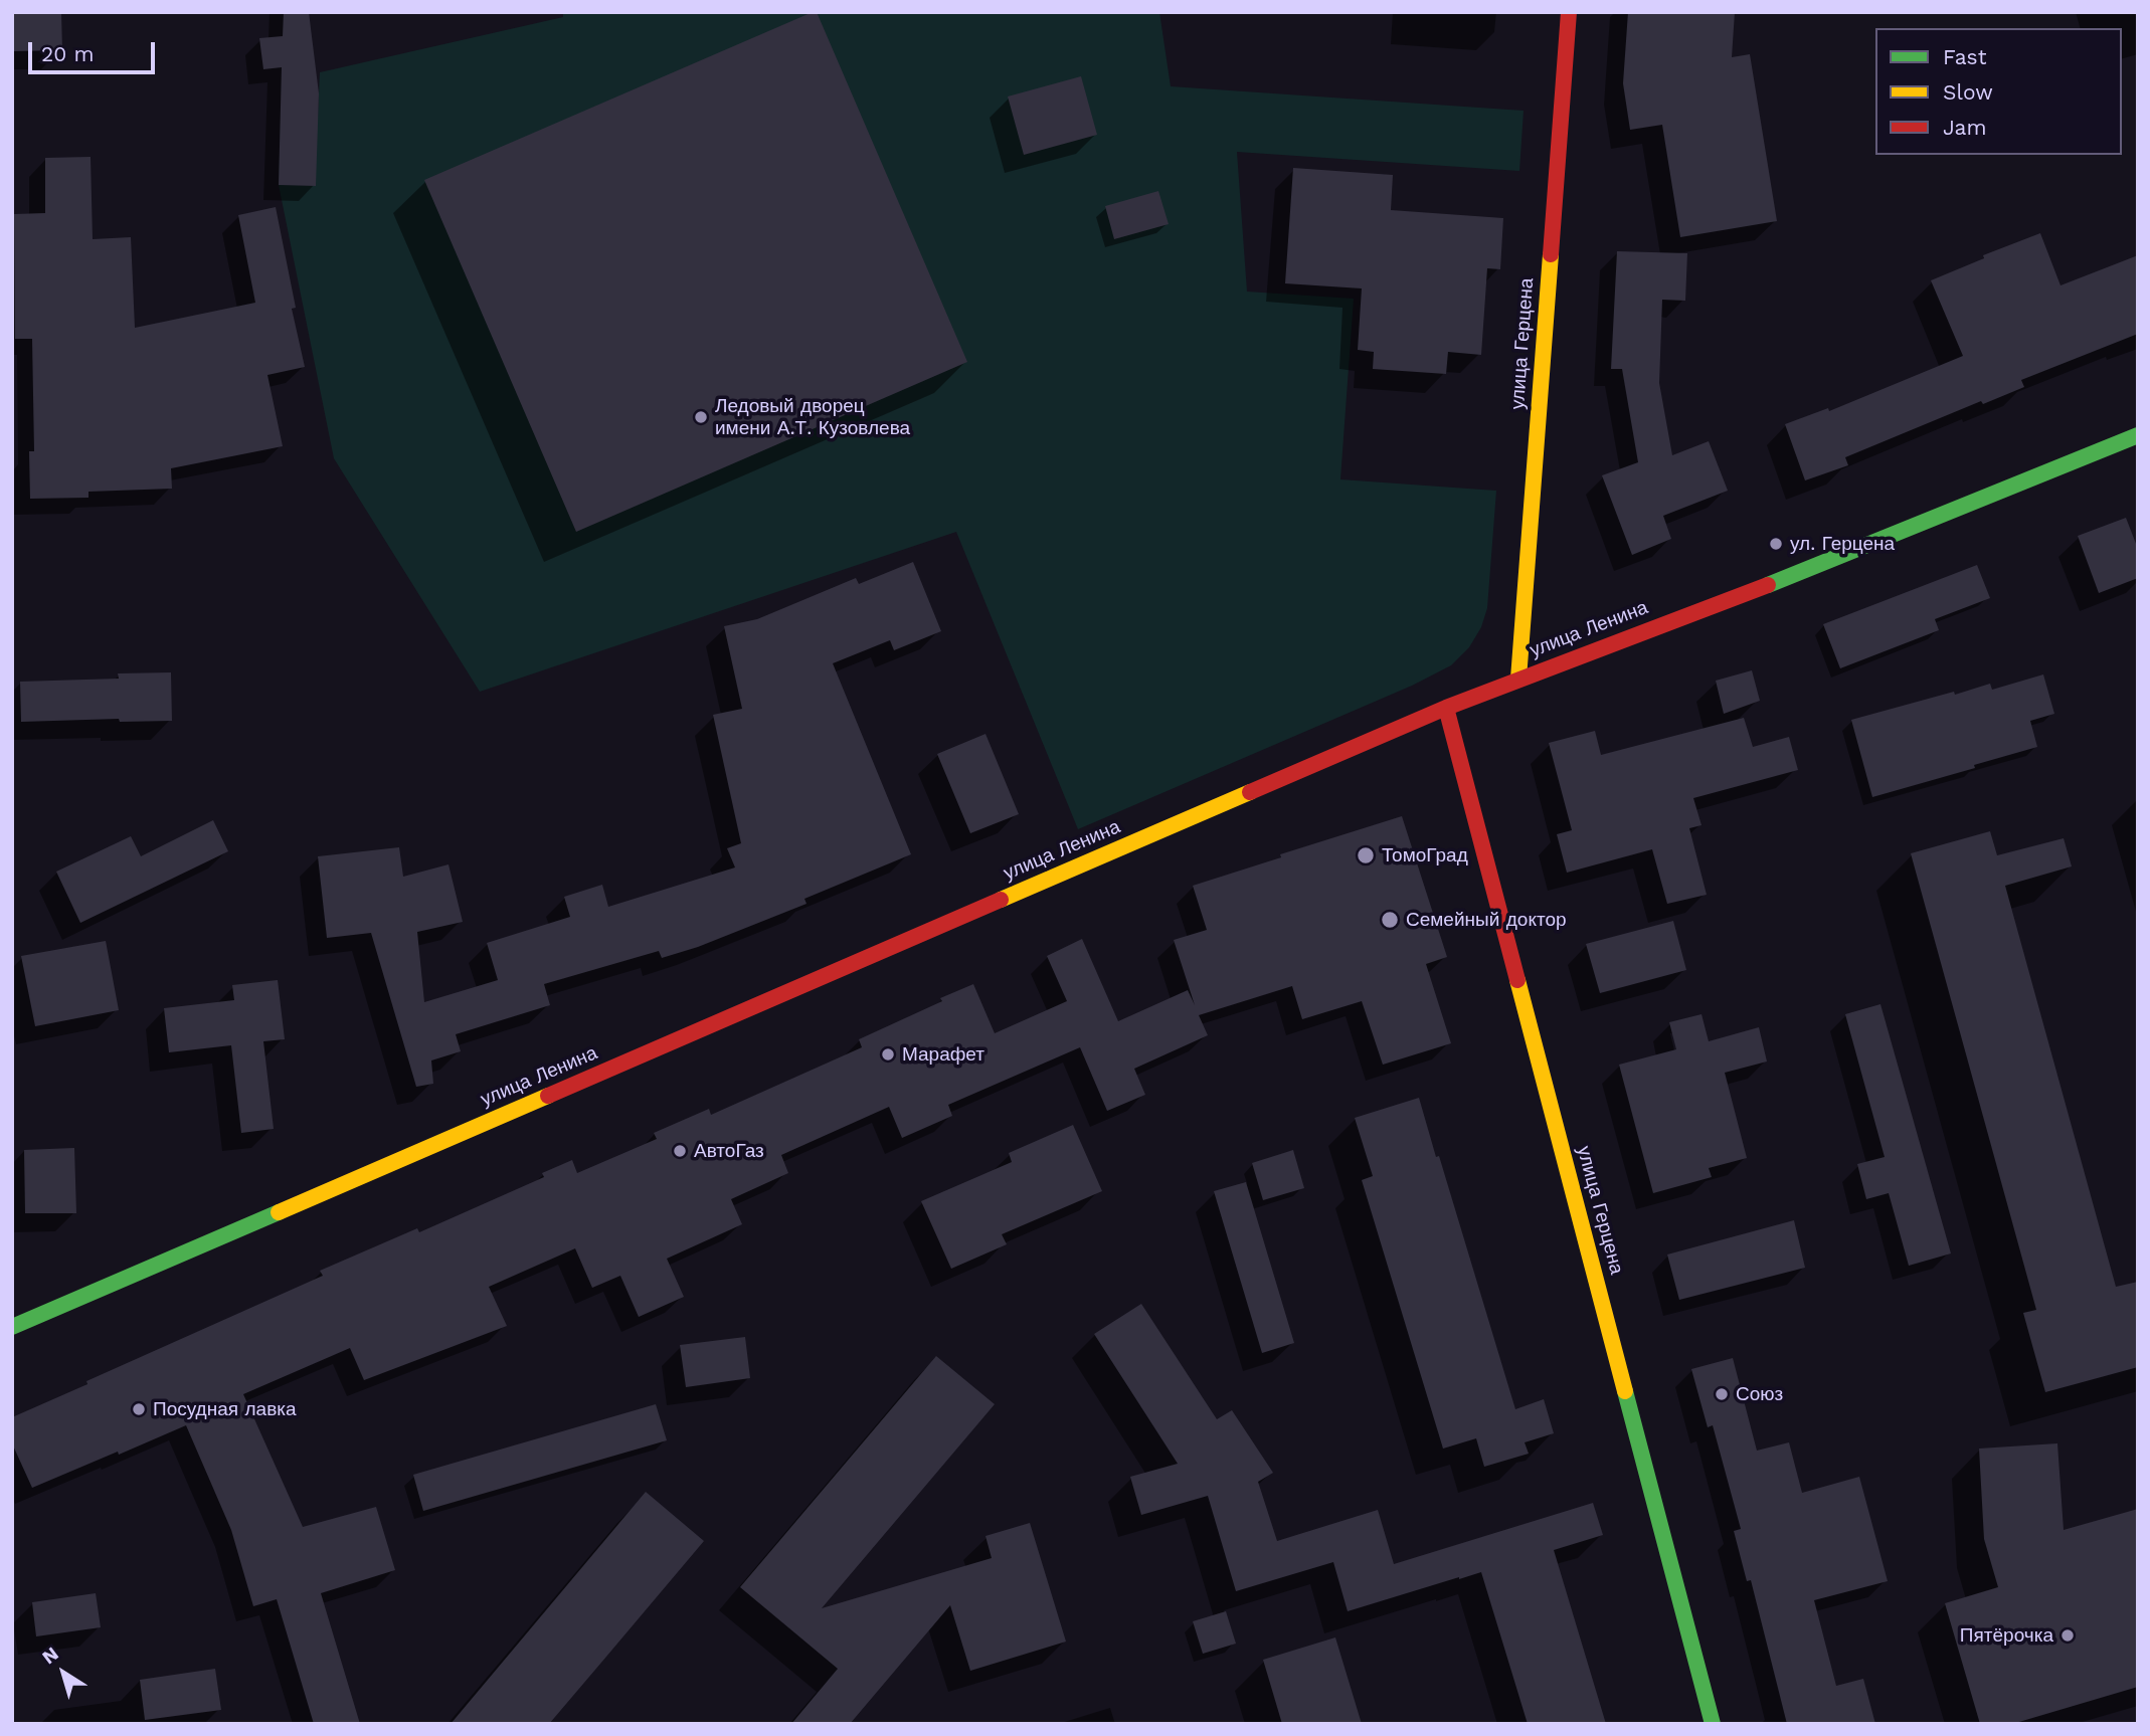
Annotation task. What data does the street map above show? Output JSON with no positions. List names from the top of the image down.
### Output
{
  "streets": {
    "main road": ["улица Герцена", "улица Ленина"]
  },
  "crossings": [
    ["улица Герцена", "улица Ленина"]
  ],
  "places": [
    "Ледовый дворец имени А.Т. Кузовлева",
    "ул. Герцена",
    "ТомоГрад",
    "Семейный доктор",
    "Марафет",
    "АвтоГаз",
    "Союз",
    "Посудная лавка",
    "Пятёрочка"
  ],
  "legend": ["Fast", "Slow", "Jam"],
  "scale_bar": "20 m",
  "north": "top left"
}
